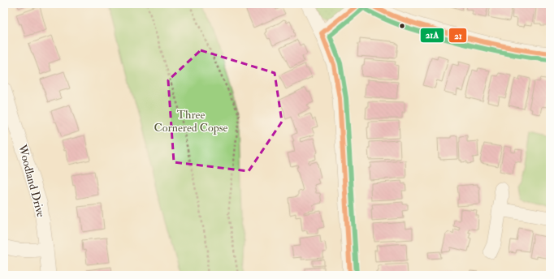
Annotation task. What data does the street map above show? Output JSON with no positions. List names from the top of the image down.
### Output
{
  "streets": {
    "street": ["Woodland Drive"]
  },
  "parks": ["Three Cornered Copse"],
  "lines": ["transit line 21", "transit line 21A"]
}
